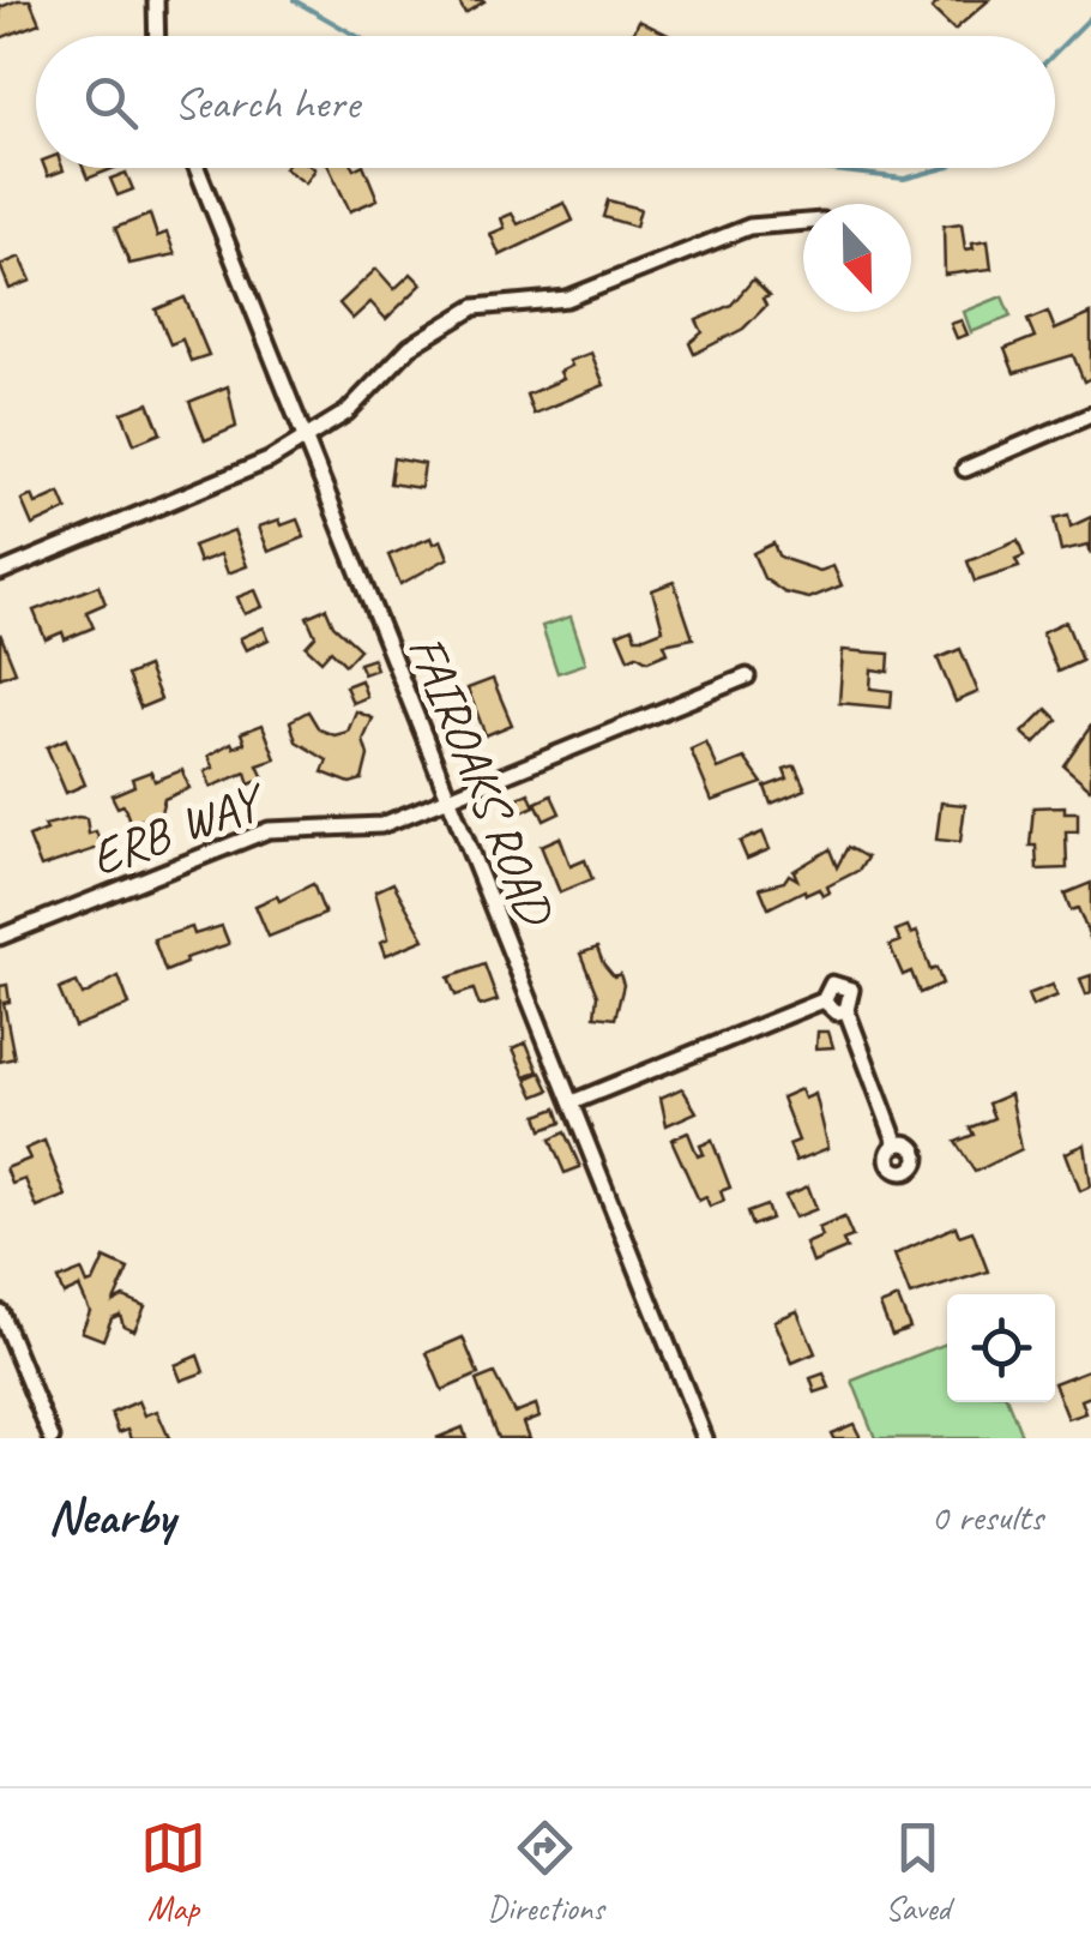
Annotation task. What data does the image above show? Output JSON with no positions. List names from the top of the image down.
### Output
{
  "streets": {
    "street": ["FAIROAKS ROAD", "ERB WAY"]
  },
  "crossings": [
    ["FAIROAKS ROAD", "ERB WAY"]
  ],
  "north": "bottom",
  "page": {
    "search": "Search here",
    "heading": ["Nearby", "0 results"],
    "nav": ["Map", "Directions", "Saved"]
  }
}
